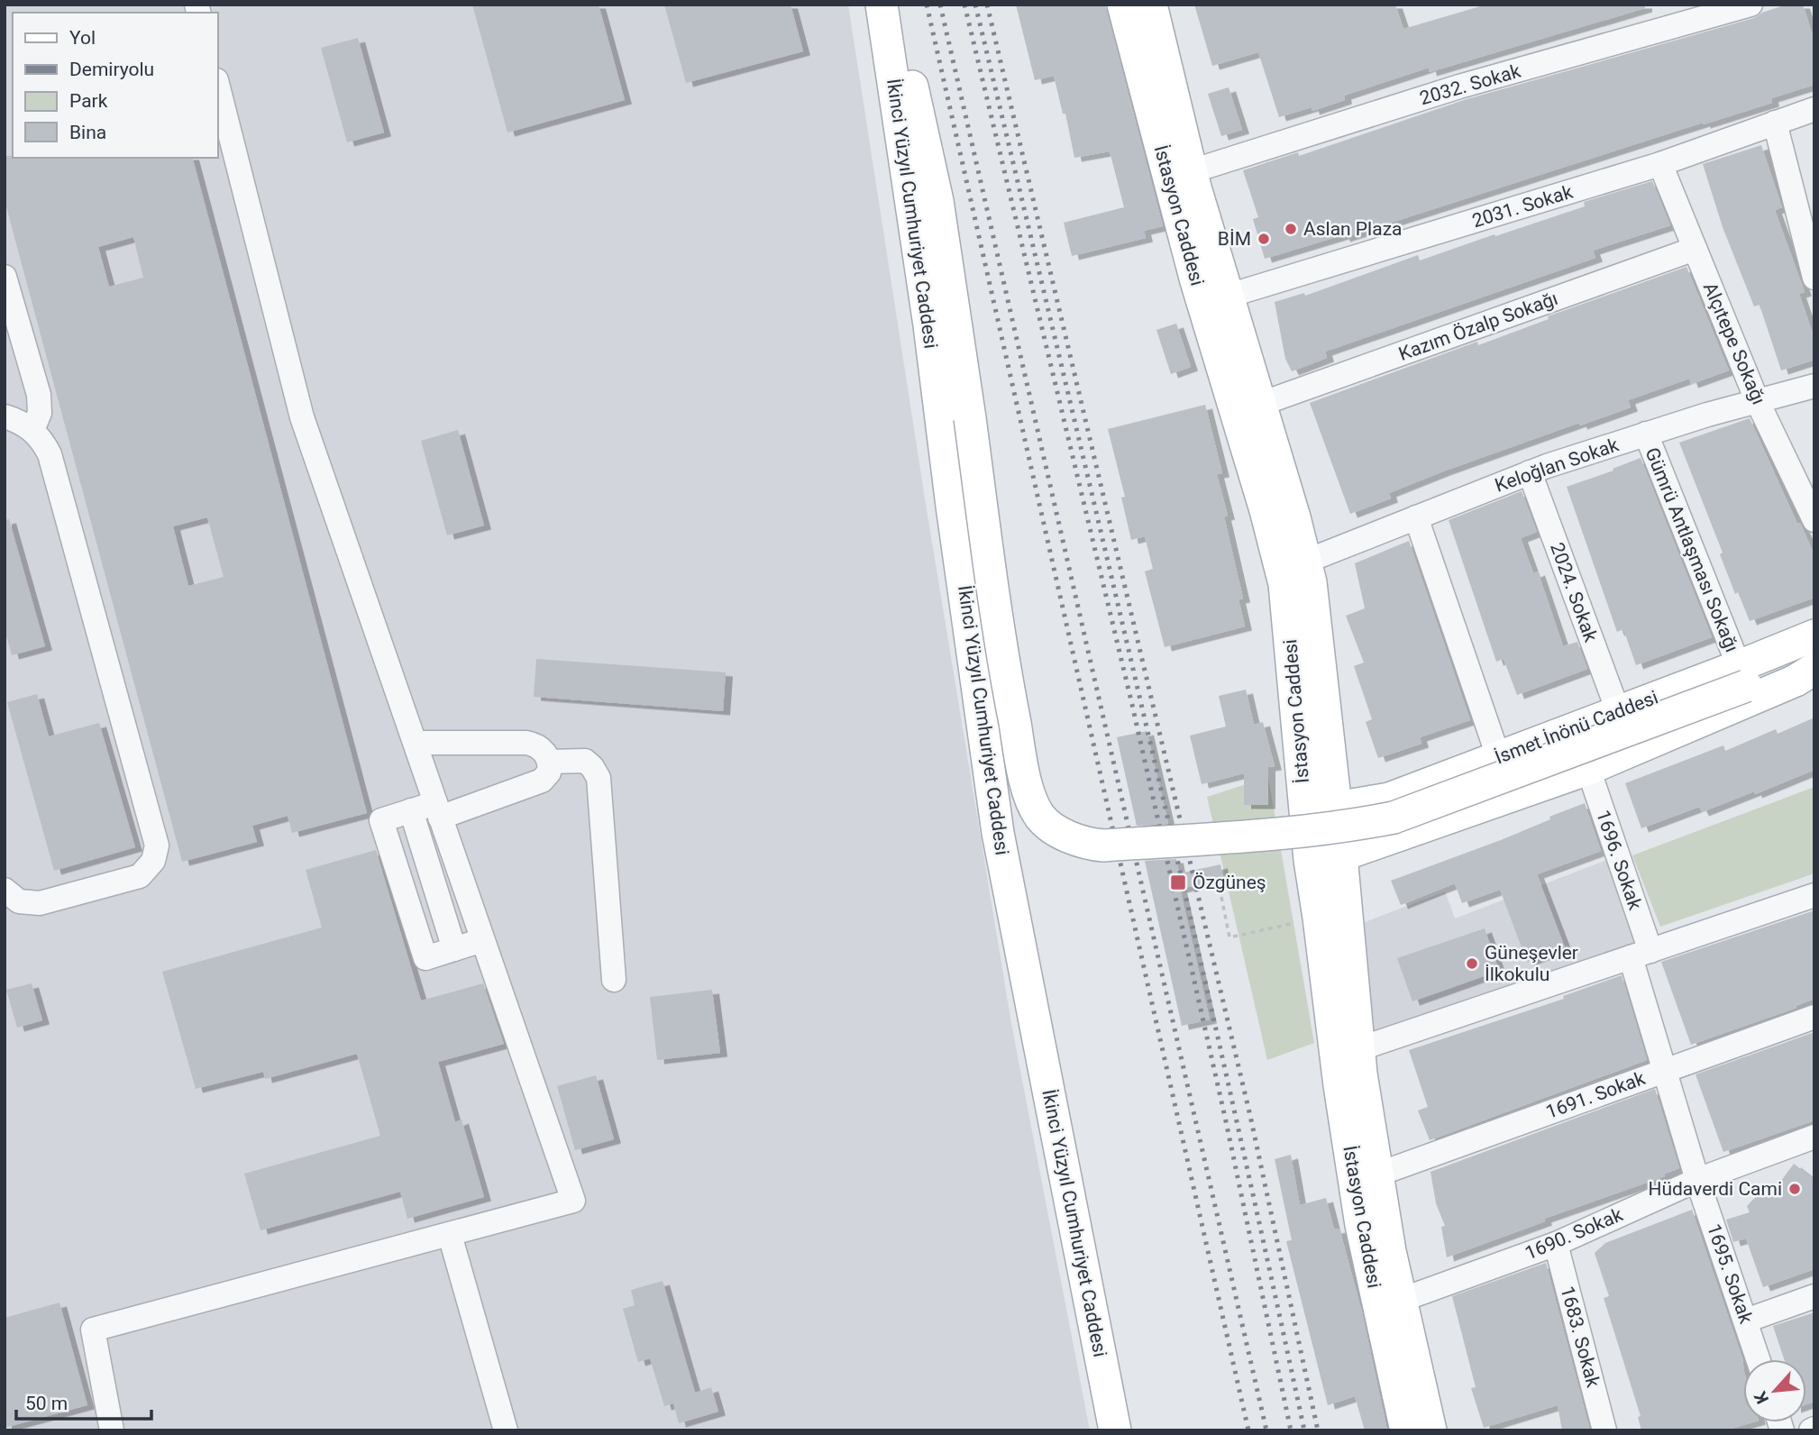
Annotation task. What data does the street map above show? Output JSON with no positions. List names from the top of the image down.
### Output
{
  "streets": {
    "main road": ["İkinci Yüzyıl Cumhuriyet Caddesi", "İstasyon Caddesi", "İsmet İnönü Caddesi"],
    "street": [
      "2032. Sokak",
      "2031. Sokak",
      "Kazım Özalp Sokağı",
      "Alçıtepe Sokağı",
      "Keloğlan Sokak",
      "Gümrü Antlaşması Sokağı",
      "2024. Sokak",
      "1696. Sokak",
      "1691. Sokak",
      "1690. Sokak",
      "1695. Sokak",
      "1683. Sokak"
    ]
  },
  "crossings": [
    ["2032. Sokak", "İstasyon Caddesi"],
    ["2031. Sokak", "İstasyon Caddesi"],
    ["2031. Sokak", "Alçıtepe Sokağı"],
    ["İstasyon Caddesi", "Kazım Özalp Sokağı"],
    ["İstasyon Caddesi", "Keloğlan Sokak"],
    ["İstasyon Caddesi", "İsmet İnönü Caddesi"],
    ["İstasyon Caddesi", "1691. Sokak"],
    ["İstasyon Caddesi", "1690. Sokak"],
    ["Kazım Özalp Sokağı", "Alçıtepe Sokağı"],
    ["Alçıtepe Sokağı", "Keloğlan Sokak"],
    ["Keloğlan Sokak", "Gümrü Antlaşması Sokağı"],
    ["Keloğlan Sokak", "2024. Sokak"],
    ["Gümrü Antlaşması Sokağı", "İsmet İnönü Caddesi"],
    ["2024. Sokak", "İsmet İnönü Caddesi"],
    ["1696. Sokak", "1695. Sokak"],
    ["1691. Sokak", "1695. Sokak"],
    ["1690. Sokak", "1695. Sokak"],
    ["1690. Sokak", "1683. Sokak"]
  ],
  "places": {
    "other": [
      "Aslan Plaza",
      "BİM",
      "Güneşevler İlkokulu",
      "Hüdaverdi Cami"
    ],
    "transit": ["Özgüneş"]
  },
  "legend": [
    "Yol",
    "Demiryolu",
    "Park",
    "Bina"
  ],
  "scale_bar": "50 m",
  "north": "bottom left"
}
